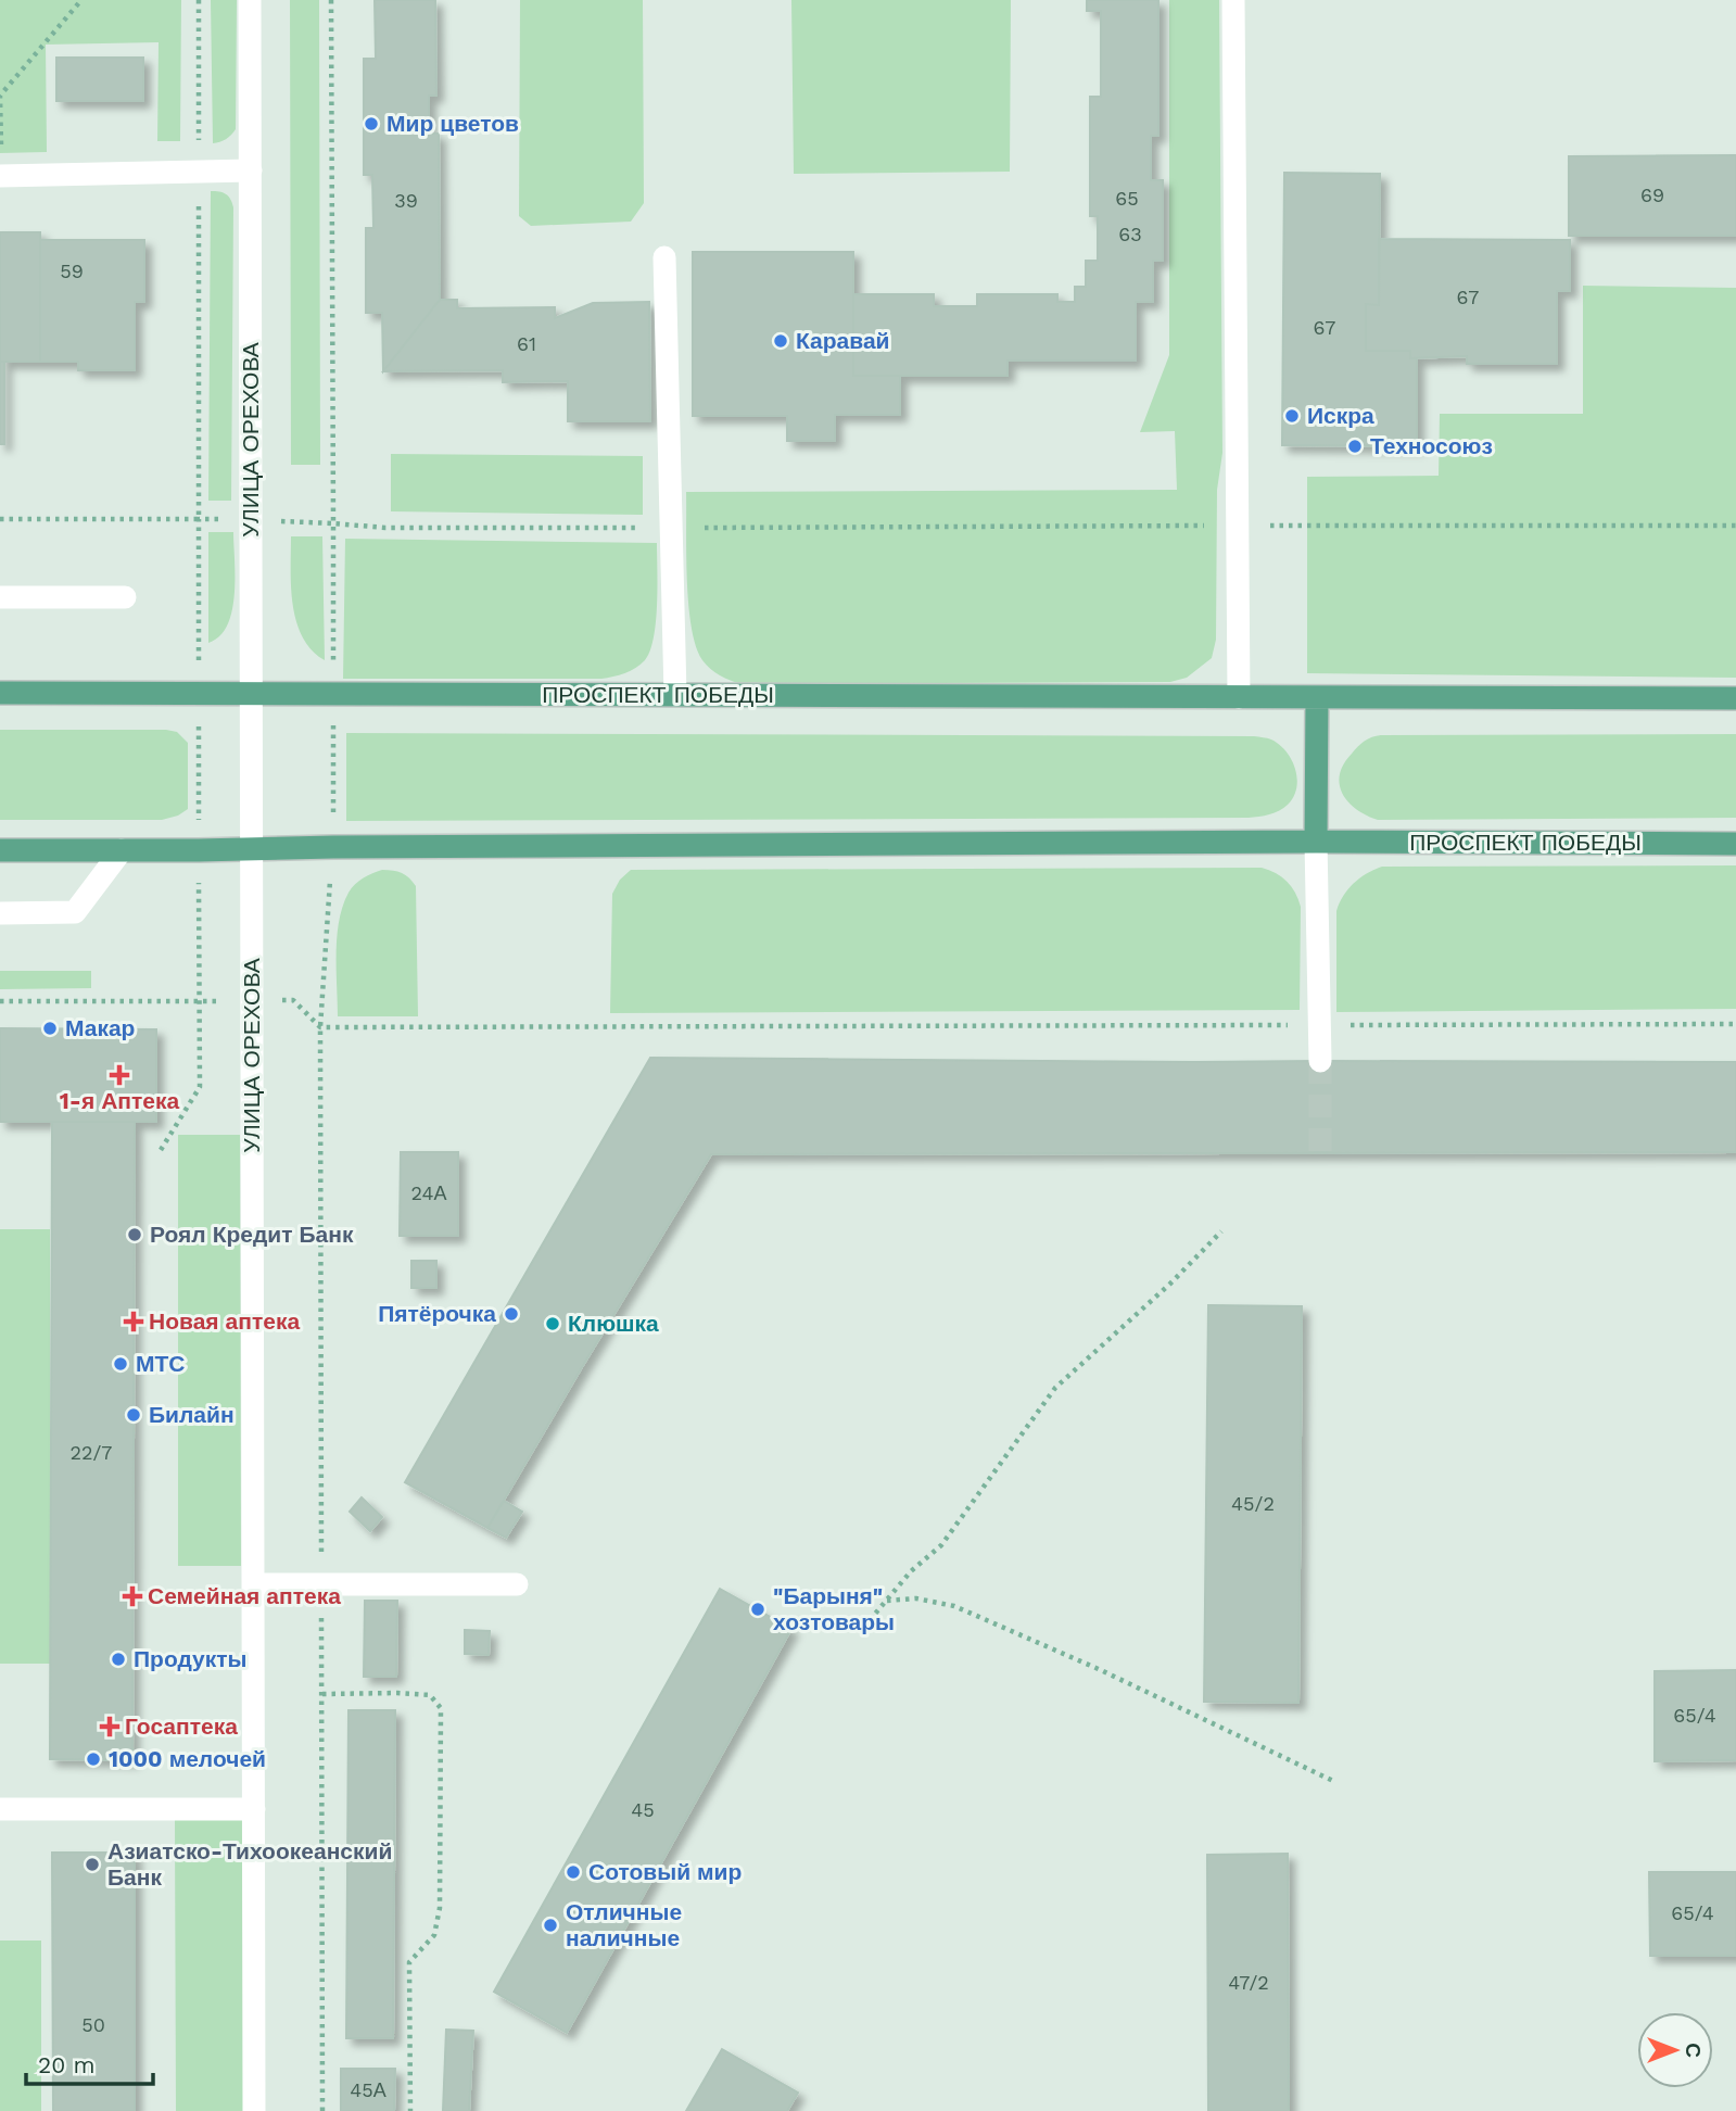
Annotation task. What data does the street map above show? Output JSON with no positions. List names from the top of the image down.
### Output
{
  "streets": {
    "main road": ["ПРОСПЕКТ ПОБЕДЫ"],
    "street": ["УЛИЦА ОРЕХОВА"]
  },
  "crossings": [
    ["УЛИЦА ОРЕХОВА", "ПРОСПЕКТ ПОБЕДЫ"]
  ],
  "places": {
    "other": [
      "Мир цветов",
      "Каравай",
      "Искра",
      "Техносоюз",
      "Макар",
      "Роял Кредит Банк",
      "Пятёрочка",
      "Клюшка",
      "МТС",
      "Билайн",
      "\"Барыня\" хозтовары",
      "Продукты",
      "1000 мелочей",
      "Азиатско-Тихоокеанский Банк",
      "Сотовый мир",
      "Отличные наличные"
    ],
    "health": [
      "1-я Аптека",
      "Новая аптека",
      "Семейная аптека",
      "Госаптека"
    ]
  },
  "house_numbers": [
    "69",
    "65",
    "39",
    "63",
    "59",
    "67",
    "67",
    "61",
    "24А",
    "22/7",
    "45/2",
    "65/4",
    "45",
    "65/4",
    "47/2",
    "50",
    "45А"
  ],
  "scale_bar": "20 m",
  "north": "right"
}
